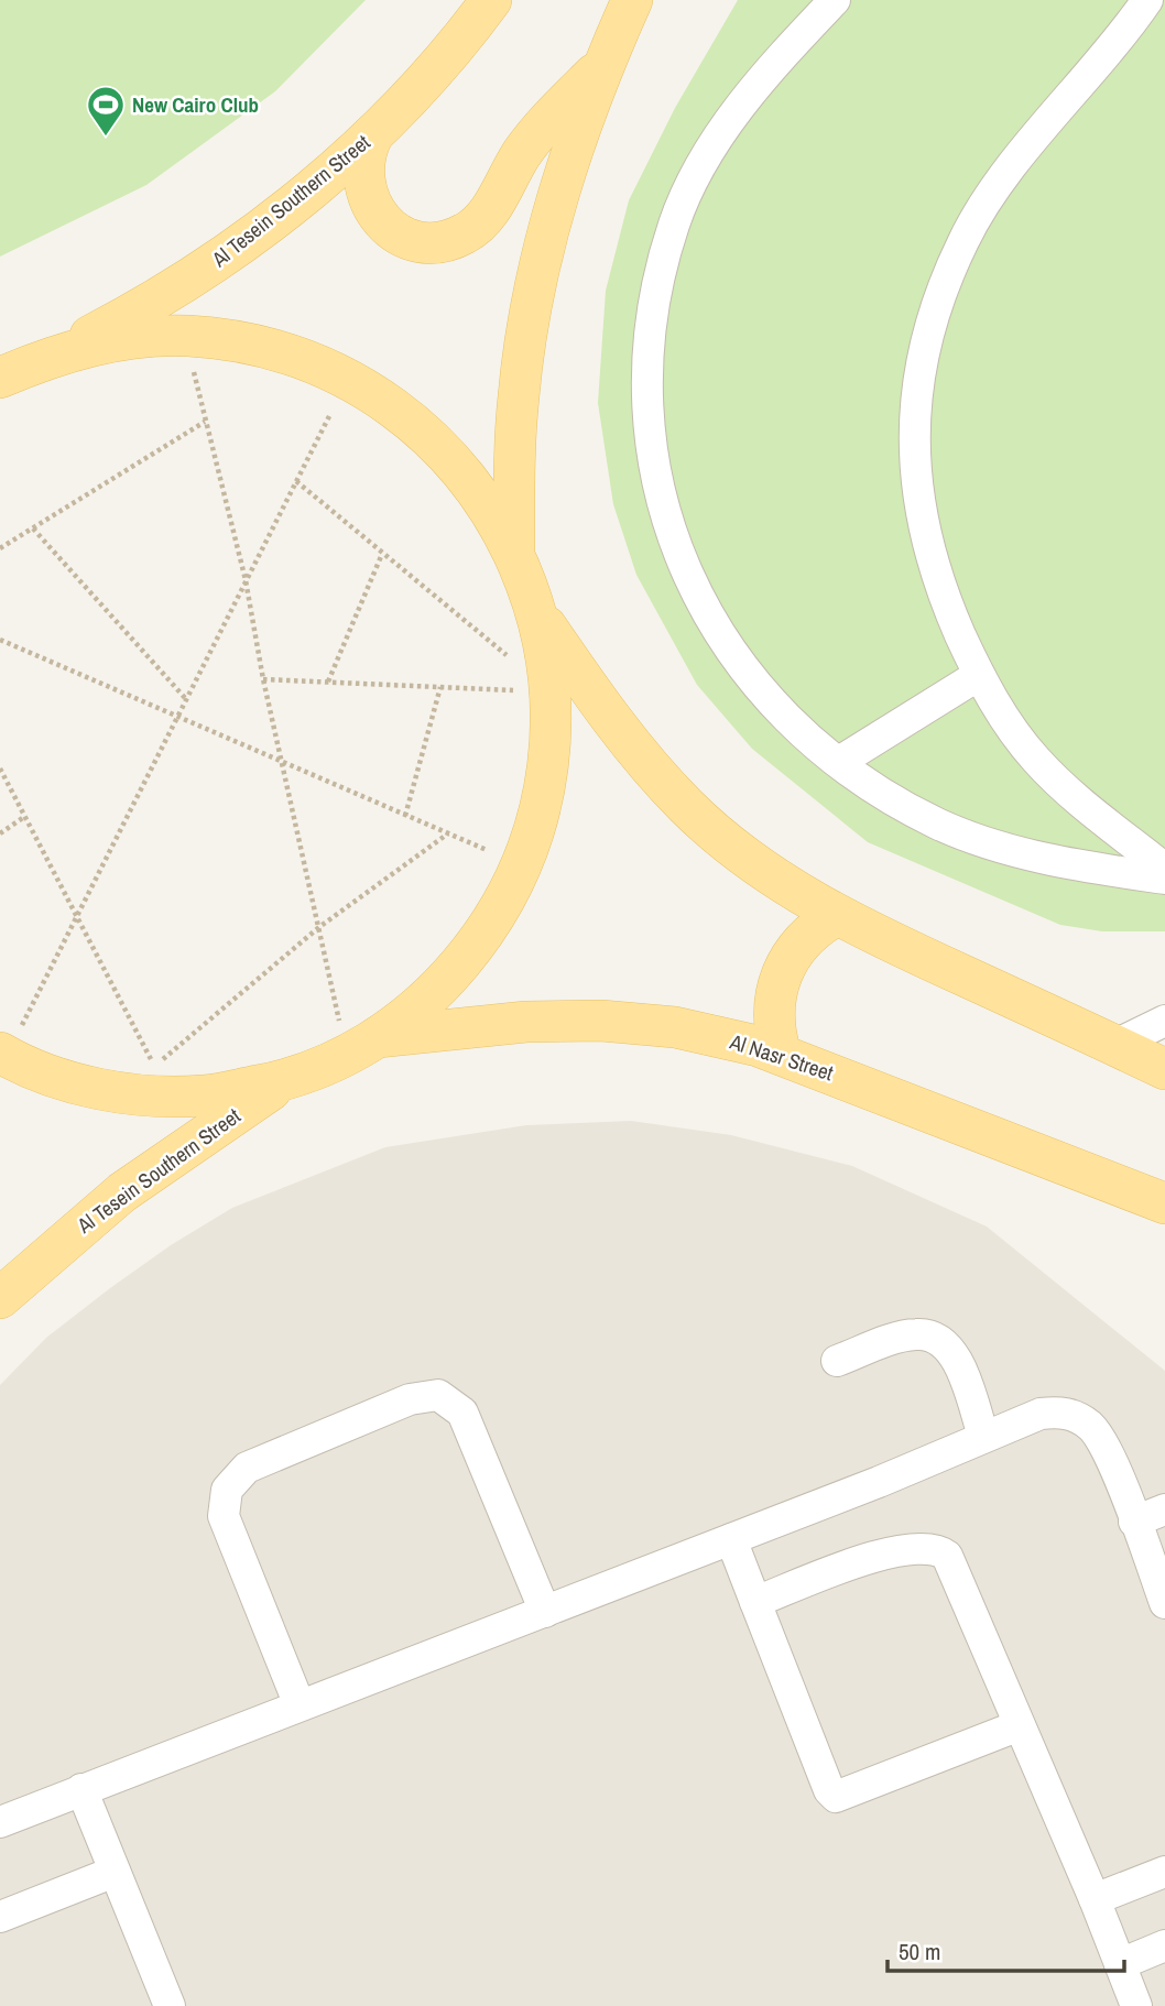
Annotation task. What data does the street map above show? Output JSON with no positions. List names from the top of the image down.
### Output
{
  "streets": {
    "main road": ["Al Tesein Southern Street", "Al Nasr Street"]
  },
  "places": {
    "sports": ["New Cairo Club"]
  },
  "scale_bar": "50 m"
}
